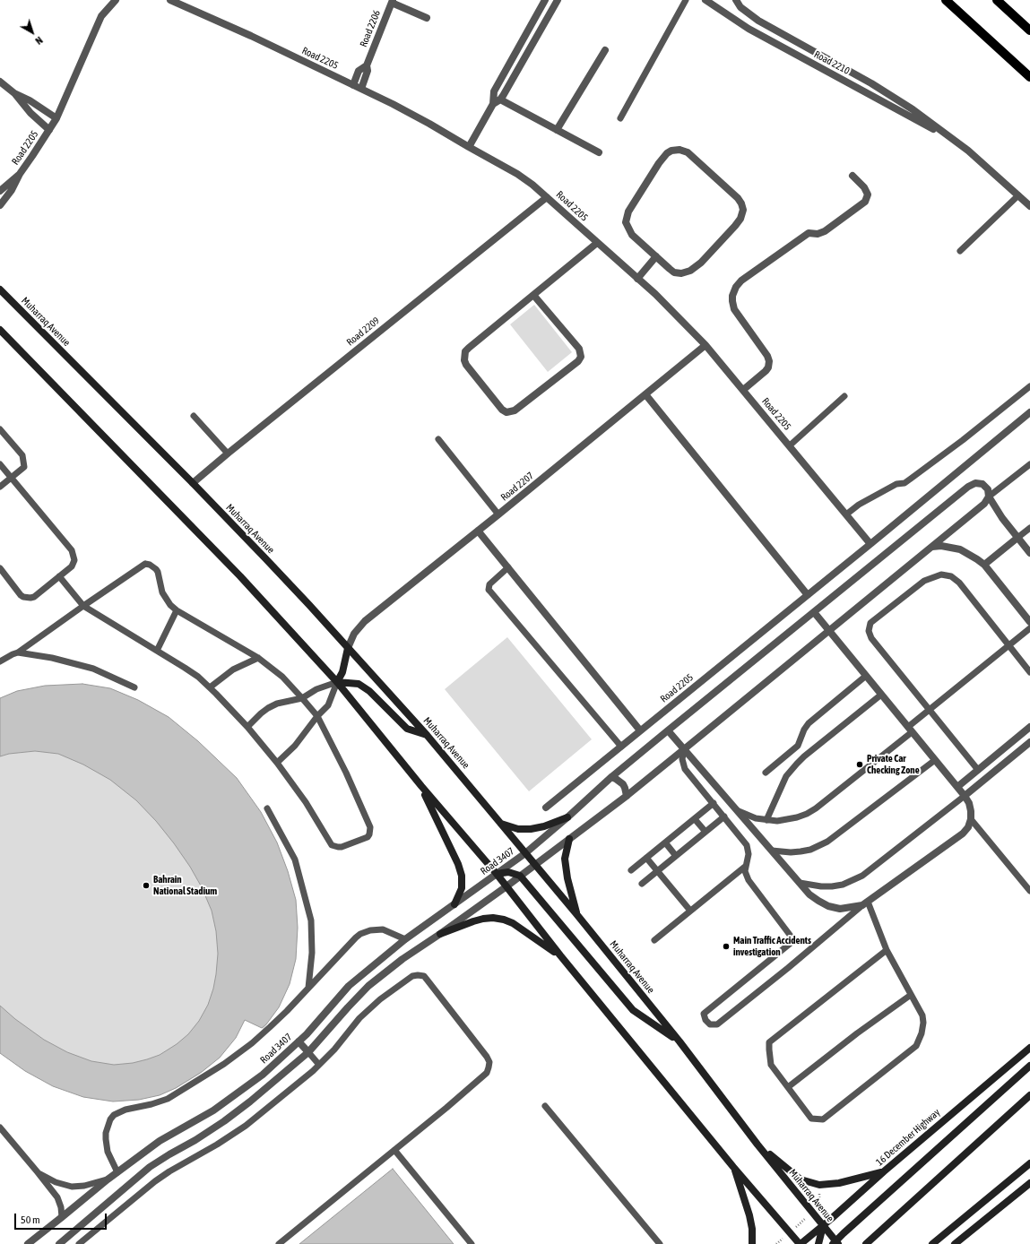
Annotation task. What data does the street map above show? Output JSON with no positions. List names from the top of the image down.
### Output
{
  "streets": {
    "main road": ["Muharraq Avenue", "16 December Highway"],
    "street": [
      "Road 2206",
      "Road 2205",
      "Road 2210",
      "Road 2209",
      "Road 2207",
      "Road 3407"
    ]
  },
  "crossings": [
    ["Road 2206", "Road 2205"],
    ["Road 2205", "Road 2209"],
    ["Road 2205", "Road 2207"],
    ["Muharraq Avenue", "Road 2209"],
    ["Muharraq Avenue", "Road 2207"],
    ["Muharraq Avenue", "Road 3407"],
    ["Muharraq Avenue", "16 December Highway"]
  ],
  "places": ["Private Car Checking Zone", "Bahrain National Stadium", "Main Traffic Accidents investigation"],
  "scale_bar": "50 m",
  "north": "bottom right"
}
